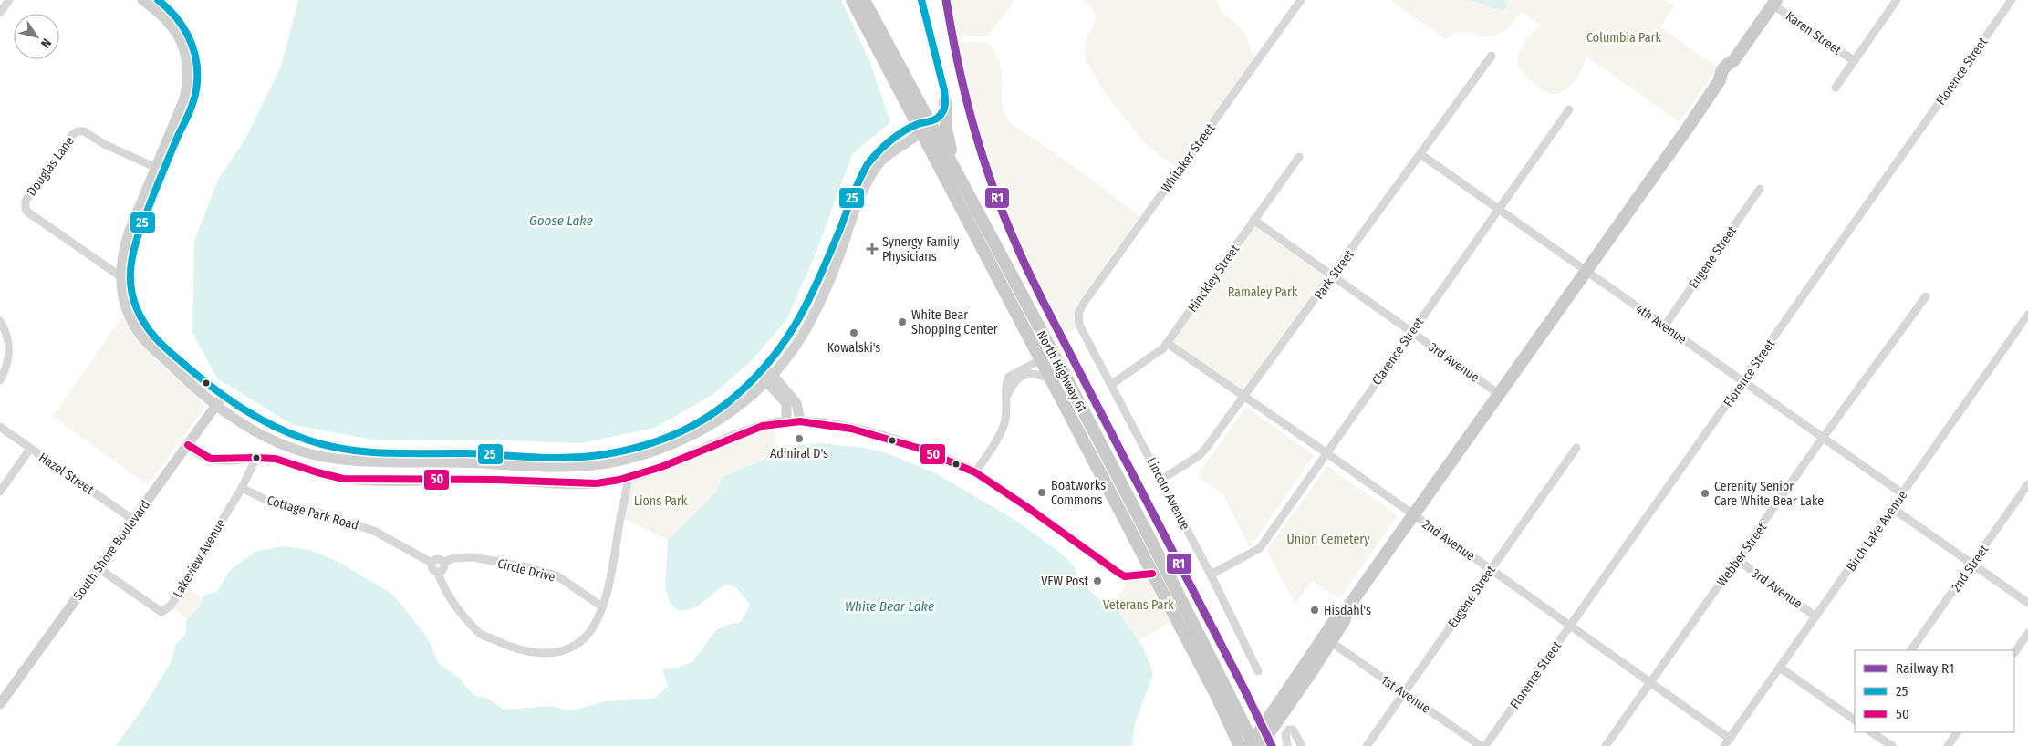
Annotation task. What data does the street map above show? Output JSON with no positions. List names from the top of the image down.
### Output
{
  "streets": {
    "main road": ["North Highway 61", "South Shore Boulevard"],
    "street": [
      "Karen Street",
      "Florence Street",
      "Whitaker Street",
      "Douglas Lane",
      "Eugene Street",
      "Park Street",
      "Hinckley Street",
      "4th Avenue",
      "Clarence Street",
      "3rd Avenue",
      "Hazel Street",
      "Lincoln Avenue",
      "Cottage Park Road",
      "Birch Lake Avenue",
      "2nd Avenue",
      "Webber Street",
      "Lakeview Avenue",
      "2nd Street",
      "Circle Drive",
      "1st Avenue"
    ]
  },
  "crossings": [
    ["Florence Street", "4th Avenue"],
    ["Florence Street", "2nd Avenue"],
    ["Whitaker Street", "Lincoln Avenue"],
    ["Eugene Street", "4th Avenue"],
    ["Eugene Street", "2nd Avenue"],
    ["Eugene Street", "1st Avenue"],
    ["Park Street", "4th Avenue"],
    ["Park Street", "3rd Avenue"],
    ["Park Street", "Lincoln Avenue"],
    ["Park Street", "2nd Avenue"],
    ["Hinckley Street", "3rd Avenue"],
    ["Hinckley Street", "Lincoln Avenue"],
    ["Hinckley Street", "2nd Avenue"],
    ["4th Avenue", "Clarence Street"],
    ["4th Avenue", "Birch Lake Avenue"],
    ["4th Avenue", "Webber Street"],
    ["Clarence Street", "3rd Avenue"],
    ["Clarence Street", "Lincoln Avenue"],
    ["Clarence Street", "2nd Avenue"],
    ["3rd Avenue", "Birch Lake Avenue"],
    ["3rd Avenue", "Webber Street"],
    ["Hazel Street", "South Shore Boulevard"],
    ["Cottage Park Road", "Lakeview Avenue"],
    ["Cottage Park Road", "Circle Drive"],
    ["Birch Lake Avenue", "2nd Avenue"],
    ["2nd Avenue", "Webber Street"],
    ["South Shore Boulevard", "Lakeview Avenue"]
  ],
  "water": ["Goose Lake", "White Bear Lake"],
  "parks": [
    "Columbia Park",
    "Ramaley Park",
    "Lions Park",
    "Union Cemetery",
    "Veterans Park"
  ],
  "places": {
    "health": ["Synergy Family Physicians"],
    "other": [
      "White Bear Shopping Center",
      "Kowalski's",
      "Admiral D's",
      "Boatworks Commons",
      "Cerenity Senior Care White Bear Lake",
      "VFW Post",
      "Hisdahl's"
    ]
  },
  "lines": ["rail line R1", "transit line 25", "transit line 50"],
  "legend": ["Railway R1", "25", "50"],
  "north": "bottom right"
}
